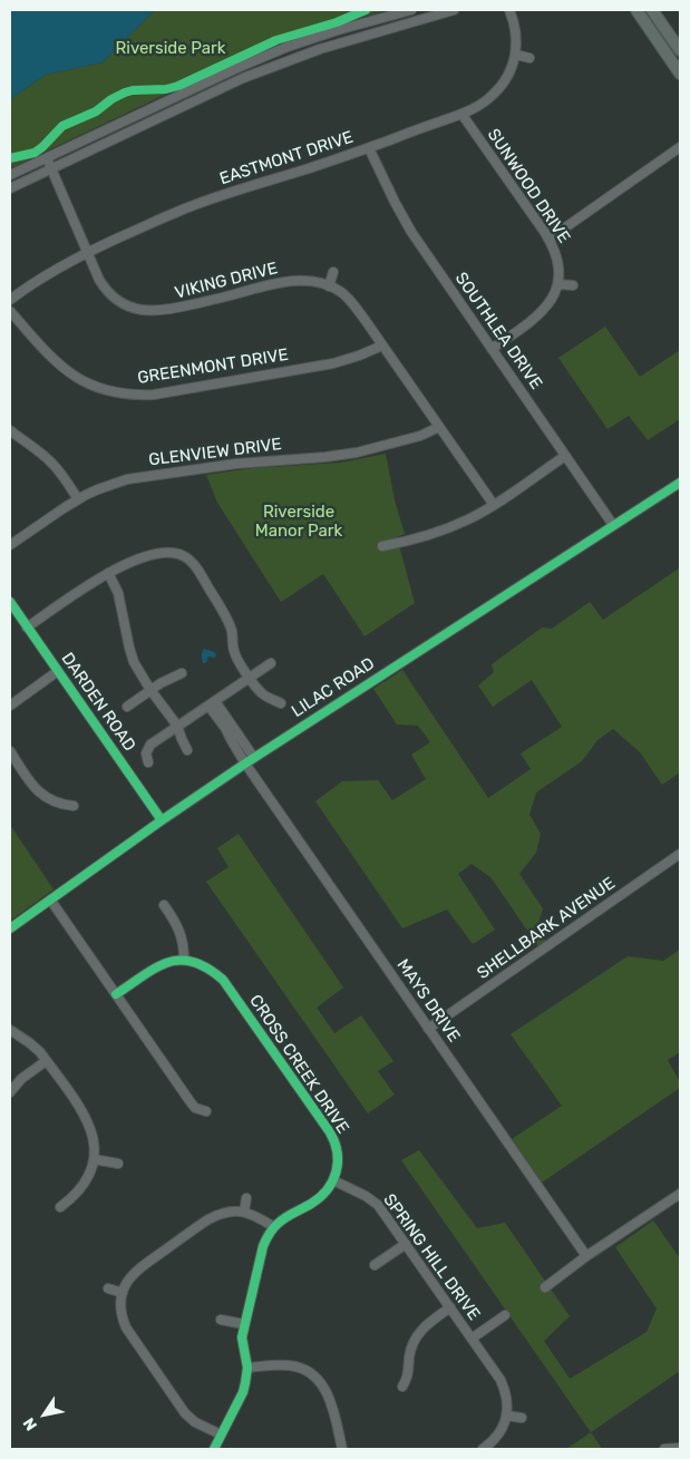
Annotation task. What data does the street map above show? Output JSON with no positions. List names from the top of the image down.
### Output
{
  "streets": {
    "street": [
      "EASTMONT DRIVE",
      "SUNWOOD DRIVE",
      "VIKING DRIVE",
      "SOUTHLEA DRIVE",
      "GREENMONT DRIVE",
      "GLENVIEW DRIVE",
      "LILAC ROAD",
      "DARDEN ROAD",
      "SHELLBARK AVENUE",
      "MAYS DRIVE",
      "CROSS CREEK DRIVE",
      "SPRING HILL DRIVE"
    ]
  },
  "crossings": [
    ["EASTMONT DRIVE", "SUNWOOD DRIVE"],
    ["EASTMONT DRIVE", "VIKING DRIVE"],
    ["EASTMONT DRIVE", "SOUTHLEA DRIVE"],
    ["SUNWOOD DRIVE", "SOUTHLEA DRIVE"],
    ["VIKING DRIVE", "GREENMONT DRIVE"],
    ["VIKING DRIVE", "GLENVIEW DRIVE"],
    ["SOUTHLEA DRIVE", "LILAC ROAD"],
    ["LILAC ROAD", "DARDEN ROAD"],
    ["LILAC ROAD", "MAYS DRIVE"],
    ["SHELLBARK AVENUE", "MAYS DRIVE"],
    ["CROSS CREEK DRIVE", "SPRING HILL DRIVE"]
  ],
  "parks": ["Riverside Park", "Riverside Manor Park"],
  "north": "bottom left"
}
